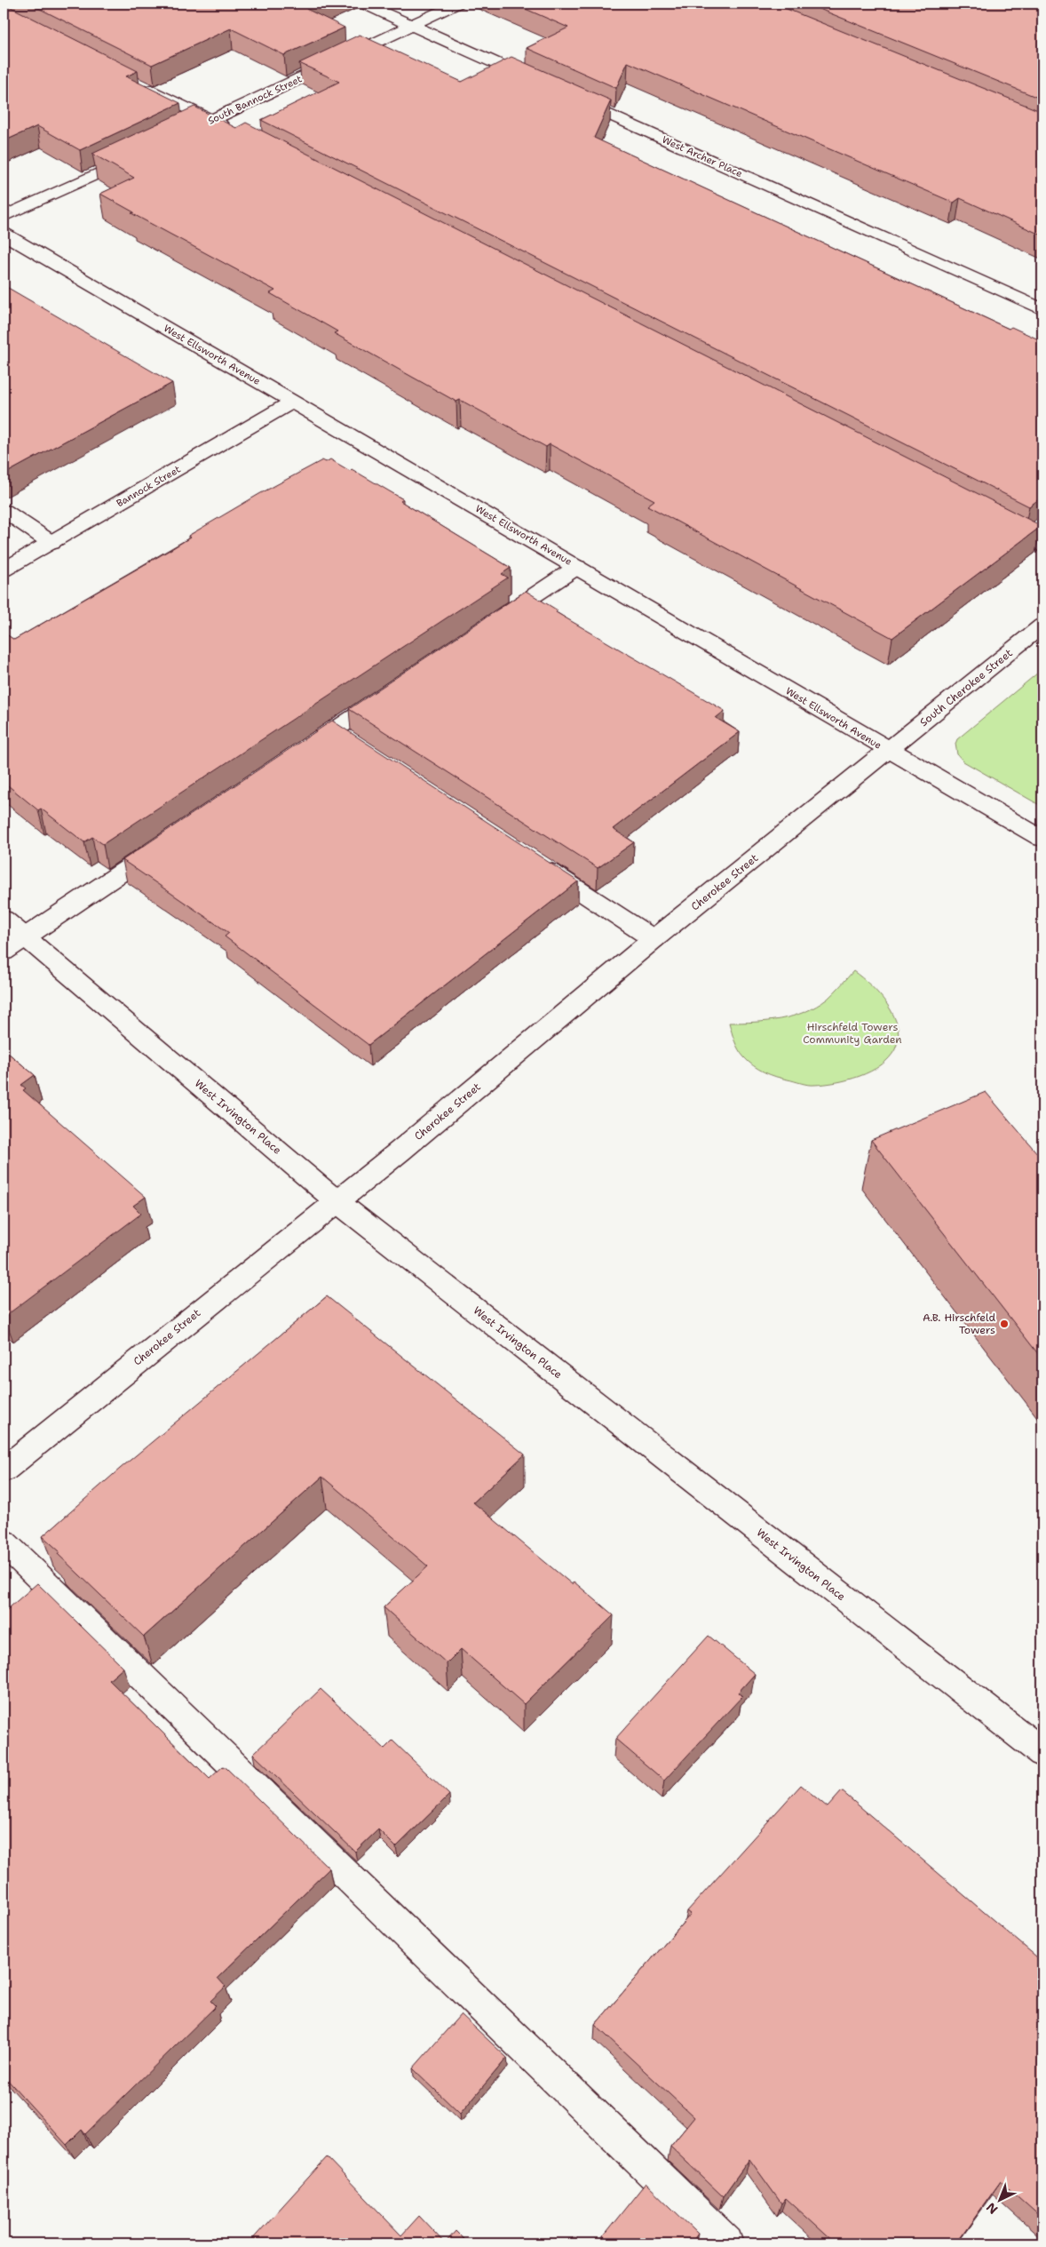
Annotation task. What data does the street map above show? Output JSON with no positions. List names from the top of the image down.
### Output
{
  "streets": {
    "street": [
      "South Bannock Street",
      "West Archer Place",
      "West Ellsworth Avenue",
      "Bannock Street",
      "South Cherokee Street",
      "Cherokee Street",
      "West Irvington Place"
    ]
  },
  "crossings": [
    ["West Ellsworth Avenue", "Bannock Street"],
    ["West Ellsworth Avenue", "South Cherokee Street"],
    ["West Ellsworth Avenue", "Cherokee Street"],
    ["South Cherokee Street", "Cherokee Street"],
    ["Cherokee Street", "West Irvington Place"]
  ],
  "parks": ["Hirschfeld Towers Community Garden"],
  "places": ["A.B. Hirschfeld Towers"],
  "north": "bottom left"
}
